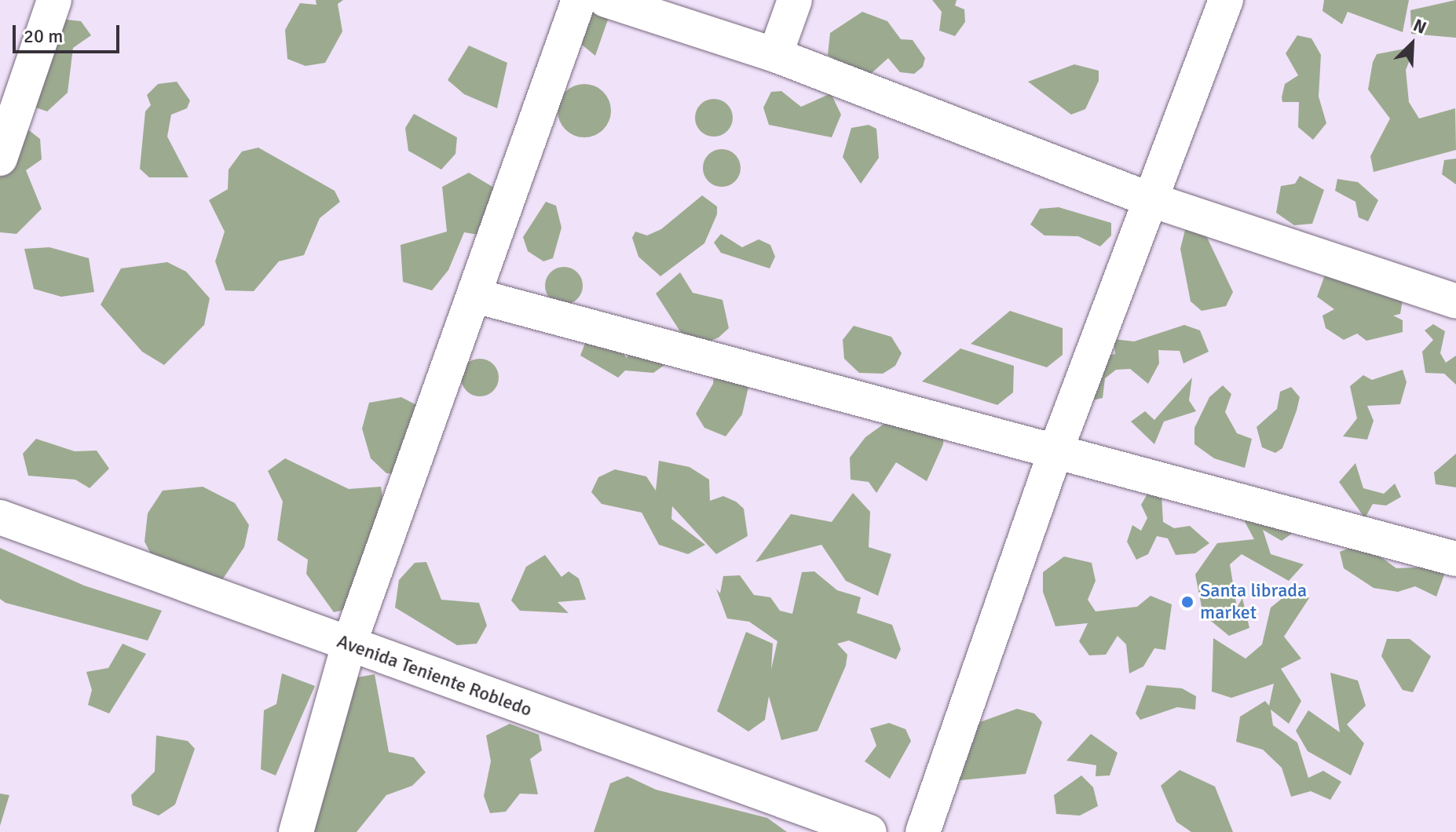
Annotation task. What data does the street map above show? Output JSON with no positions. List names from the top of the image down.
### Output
{
  "streets": {
    "street": ["Avenida Teniente Robledo"]
  },
  "places": ["Santa librada market"],
  "scale_bar": "20 m",
  "north": "top right"
}
